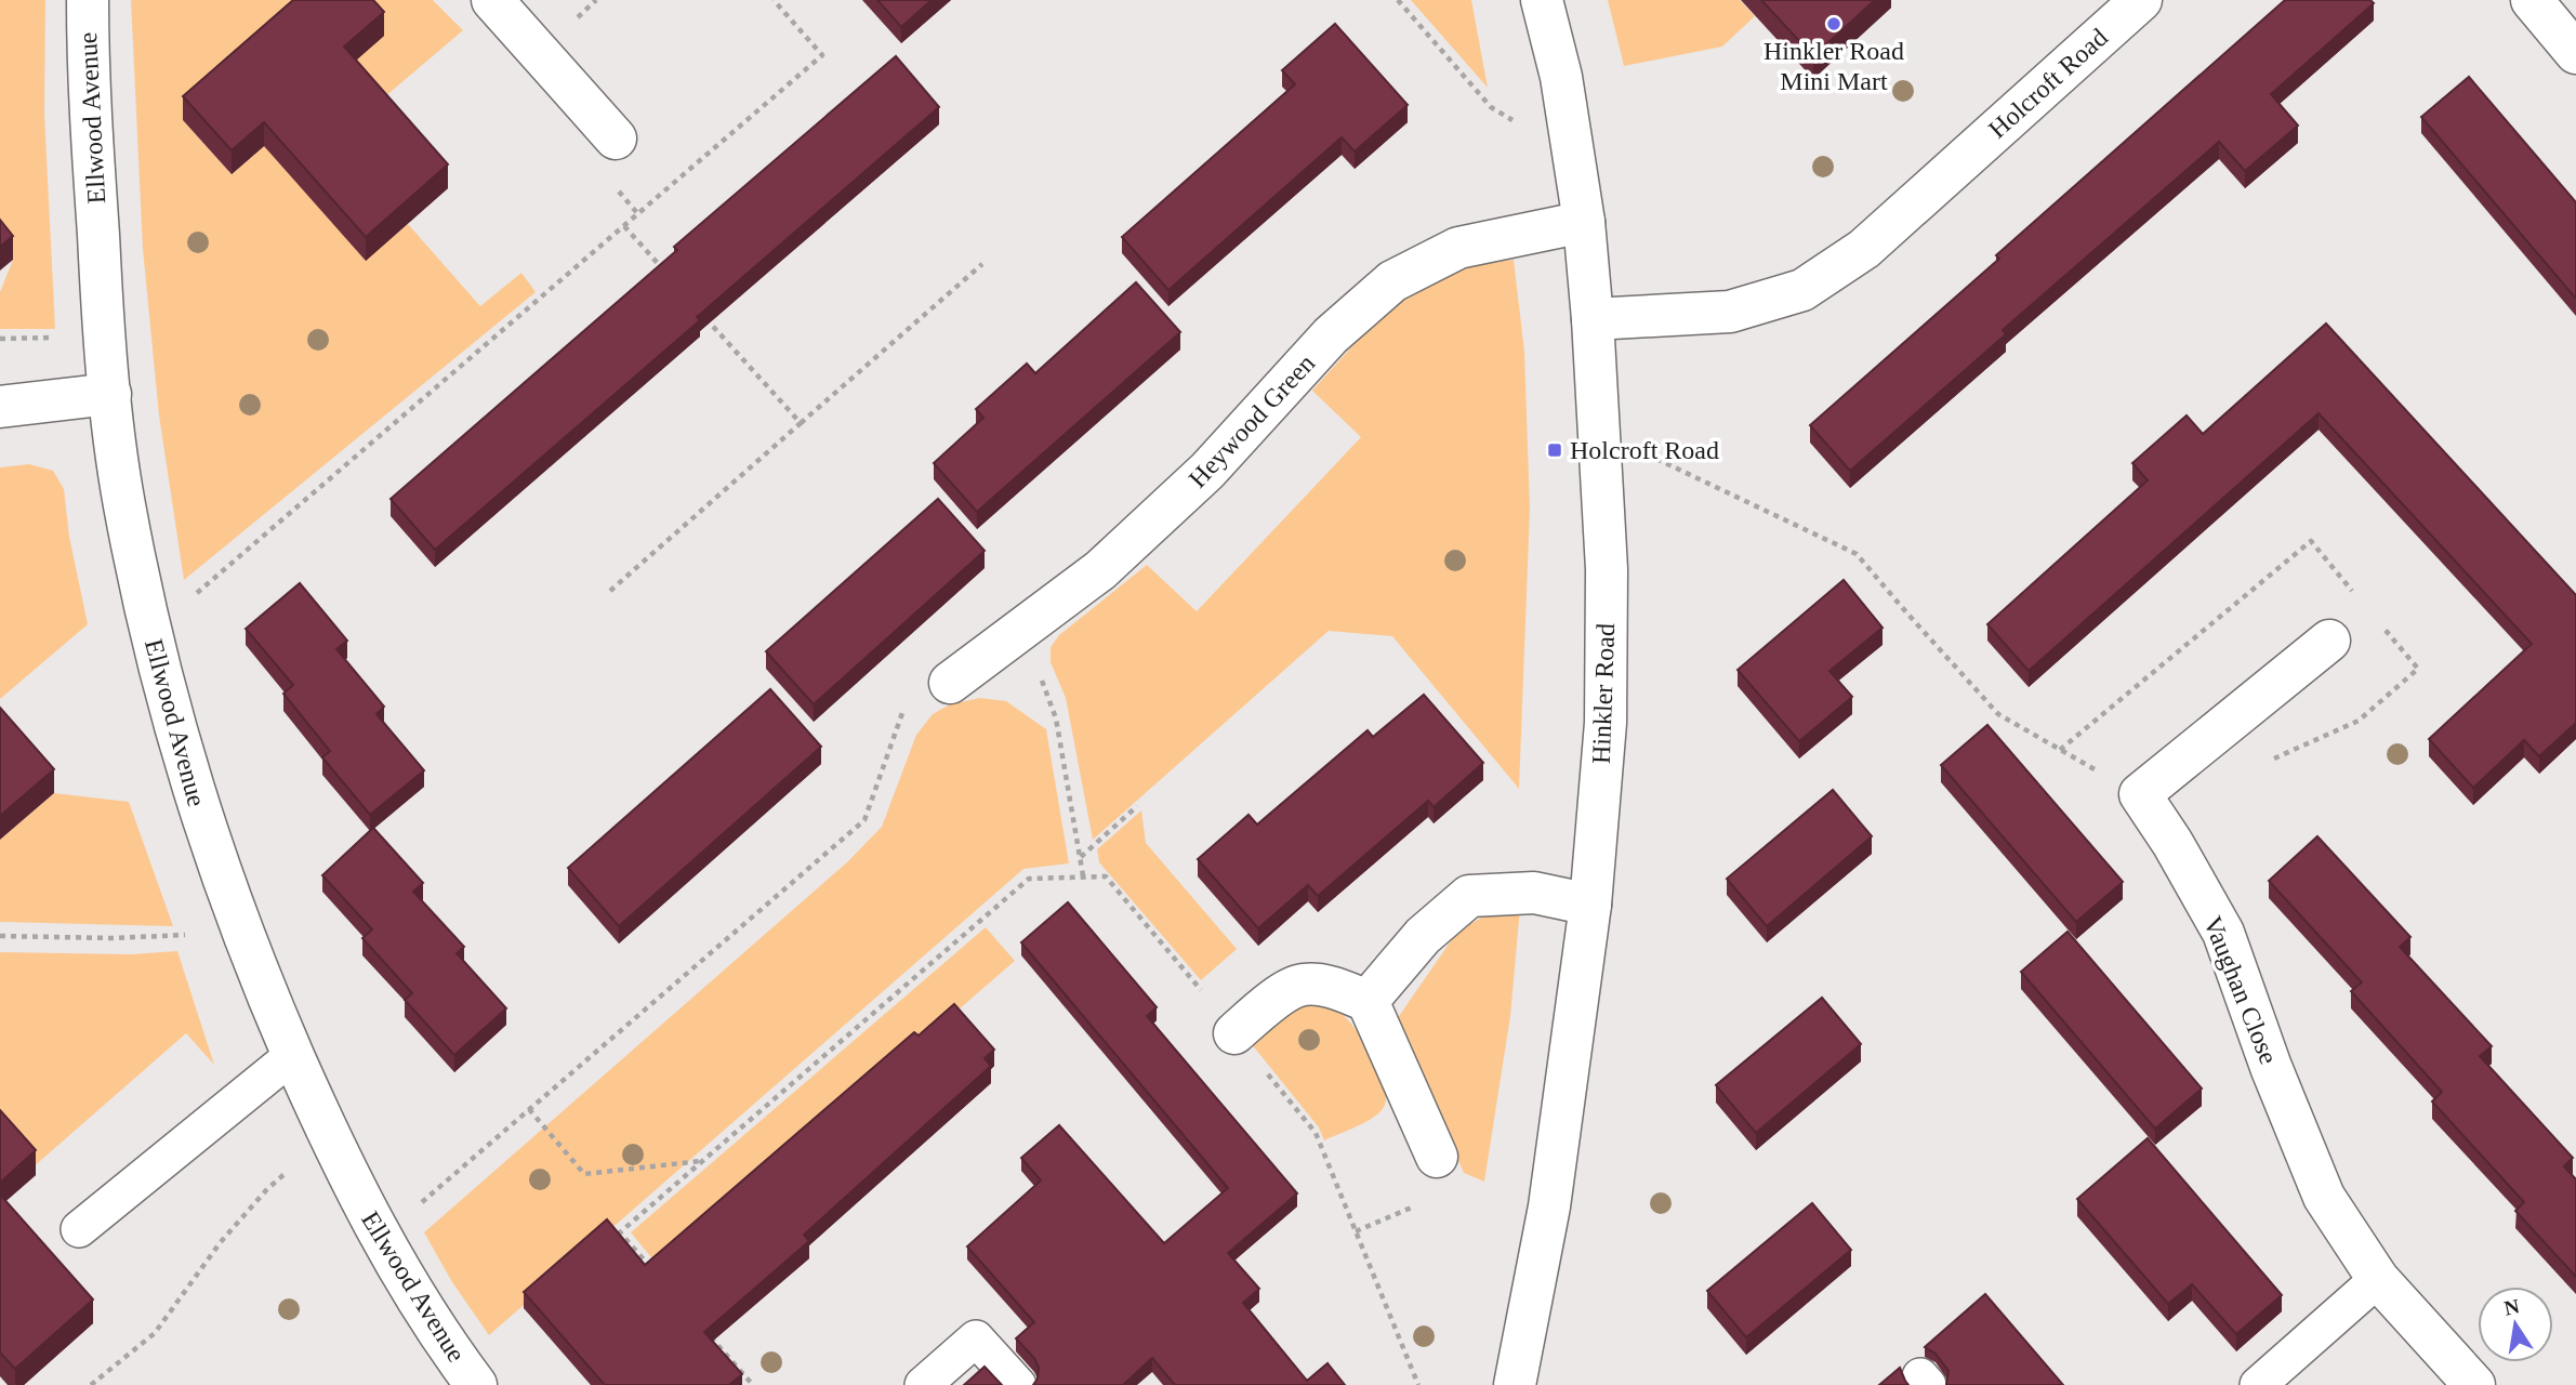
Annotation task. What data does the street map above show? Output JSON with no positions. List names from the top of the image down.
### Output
{
  "streets": {
    "street": [
      "Holcroft Road",
      "Ellwood Avenue",
      "Heywood Green",
      "Hinkler Road",
      "Vaughan Close"
    ]
  },
  "crossings": [
    ["Holcroft Road", "Hinkler Road"],
    ["Heywood Green", "Hinkler Road"]
  ],
  "places": {
    "other": ["Hinkler Road Mini Mart"],
    "transit": ["Holcroft Road"]
  },
  "north": "top"
}
